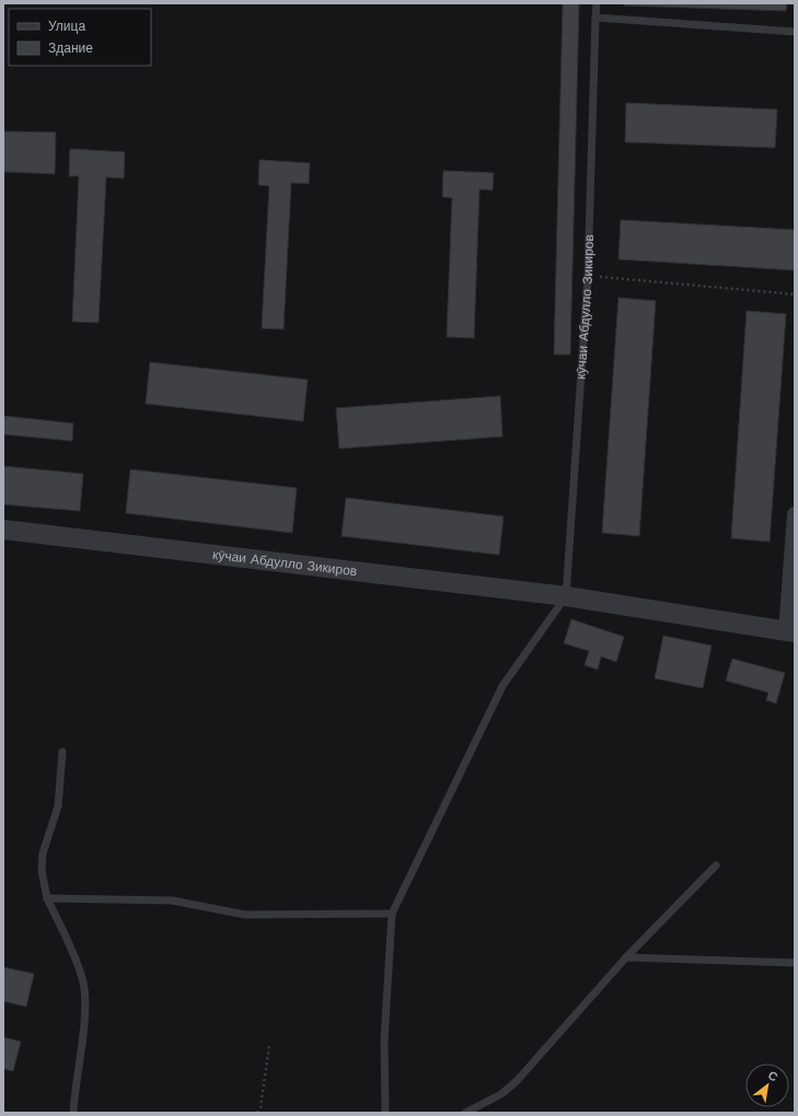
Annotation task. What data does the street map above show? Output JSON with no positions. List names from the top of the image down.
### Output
{
  "streets": {
    "street": ["кӯчаи Абдулло Зикиров"]
  },
  "legend": ["Улица", "Здание"],
  "north": "top right"
}
